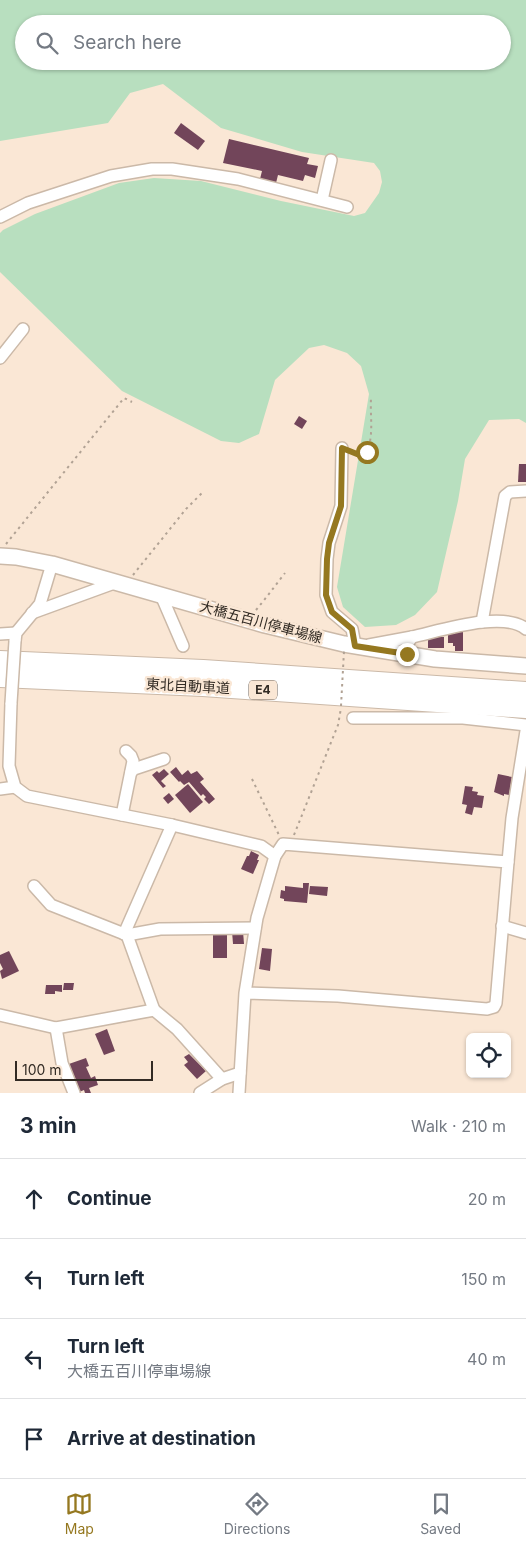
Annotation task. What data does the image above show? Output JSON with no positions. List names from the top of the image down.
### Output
{
  "streets": {
    "highway": ["東北自動車道", "E4"],
    "main road": ["大橋五百川停車場線"]
  },
  "scale_bar": "100 m",
  "page": {
    "search": "Search here",
    "scale": "100 m",
    "heading": ["3 min", "Walk · 210 m"],
    "list": [
      ["Continue", "20 m"],
      ["Turn left", "150 m"],
      ["Turn left", "大橋五百川停車場線", "40 m"],
      "Arrive at destination"
    ],
    "nav": ["Map", "Directions", "Saved"]
  }
}
